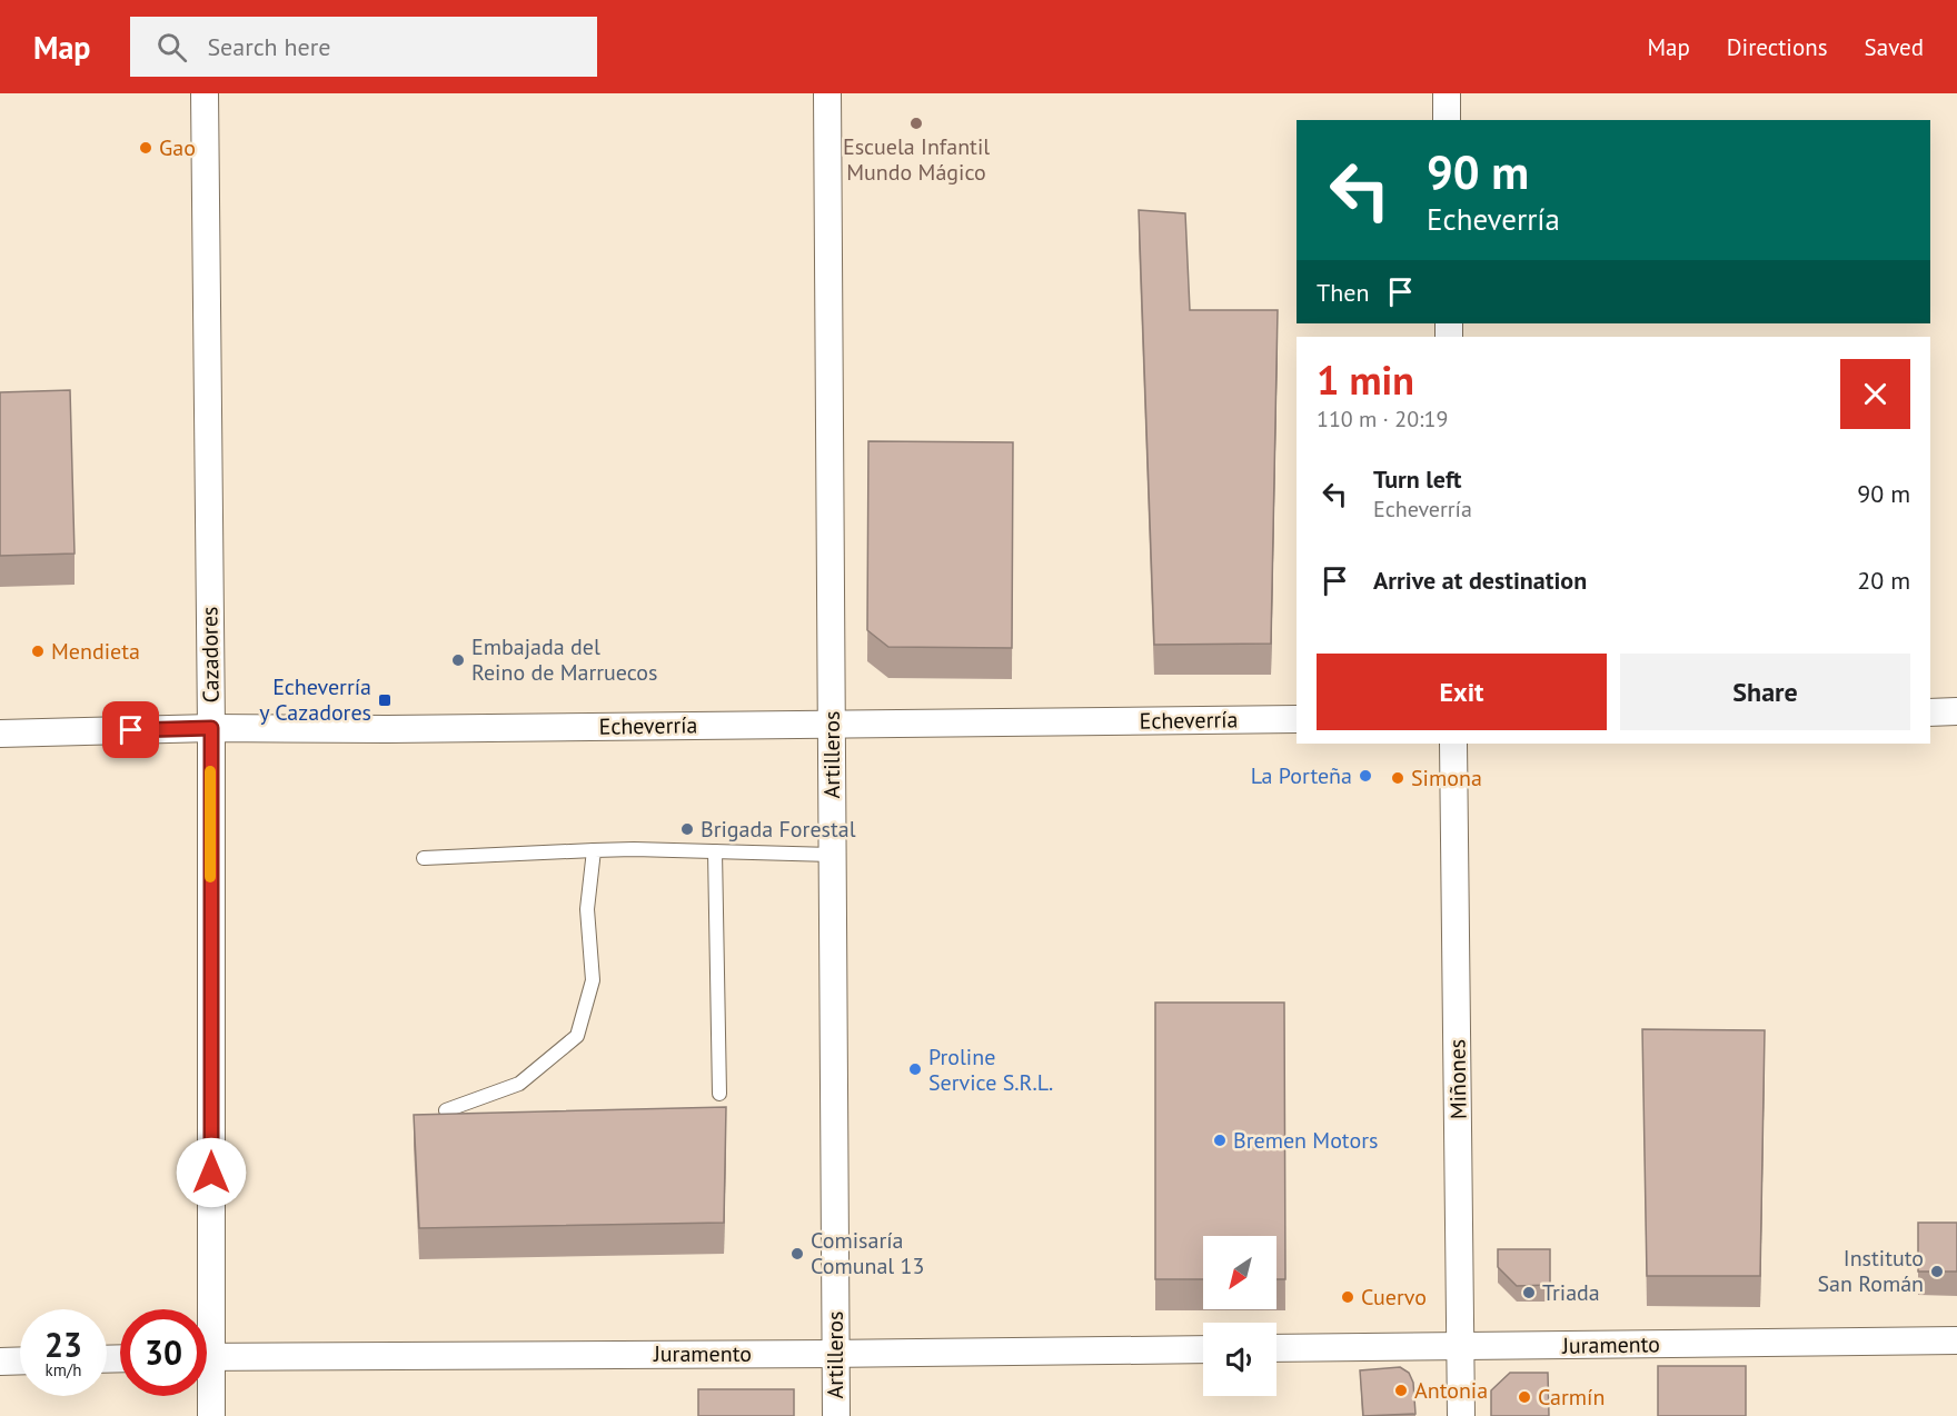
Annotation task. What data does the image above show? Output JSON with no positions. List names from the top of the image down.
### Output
{
  "streets": {
    "street": [
      "Cazadores",
      "Echeverría",
      "Artilleros",
      "Miñones",
      "Juramento"
    ]
  },
  "crossings": [
    ["Cazadores", "Echeverría"],
    ["Echeverría", "Artilleros"],
    ["Artilleros", "Juramento"],
    ["Miñones", "Juramento"]
  ],
  "places": {
    "other": [
      "Escuela Infantil Mundo Mágico",
      "Gao",
      "Mendieta",
      "Embajada del Reino de Marruecos",
      "La Porteña",
      "Simona",
      "Brigada Forestal",
      "Proline Service S.R.L.",
      "Bremen Motors",
      "Comisaría Comunal 13",
      "Instituto San Román",
      "Triada",
      "Cuervo",
      "Antonia",
      "Carmín"
    ],
    "transit": ["Echeverría y Cazadores"]
  },
  "north": "bottom left",
  "page": {
    "header": "Map",
    "search": "Search here",
    "nav": ["Map", "Directions", "Saved"],
    "turn": ["90 m", "Echeverría"],
    "then": "Then",
    "heading": ["1 min", "110 m · 20:19"],
    "list": [
      {
        "name": "Turn left",
        "note": "Echeverría",
        "value": "90 m"
      },
      {
        "name": "Arrive at destination",
        "value": "20 m"
      }
    ],
    "buttons": ["Exit", "Share"],
    "speed": "23 km/h",
    "limit": "30"
  }
}
